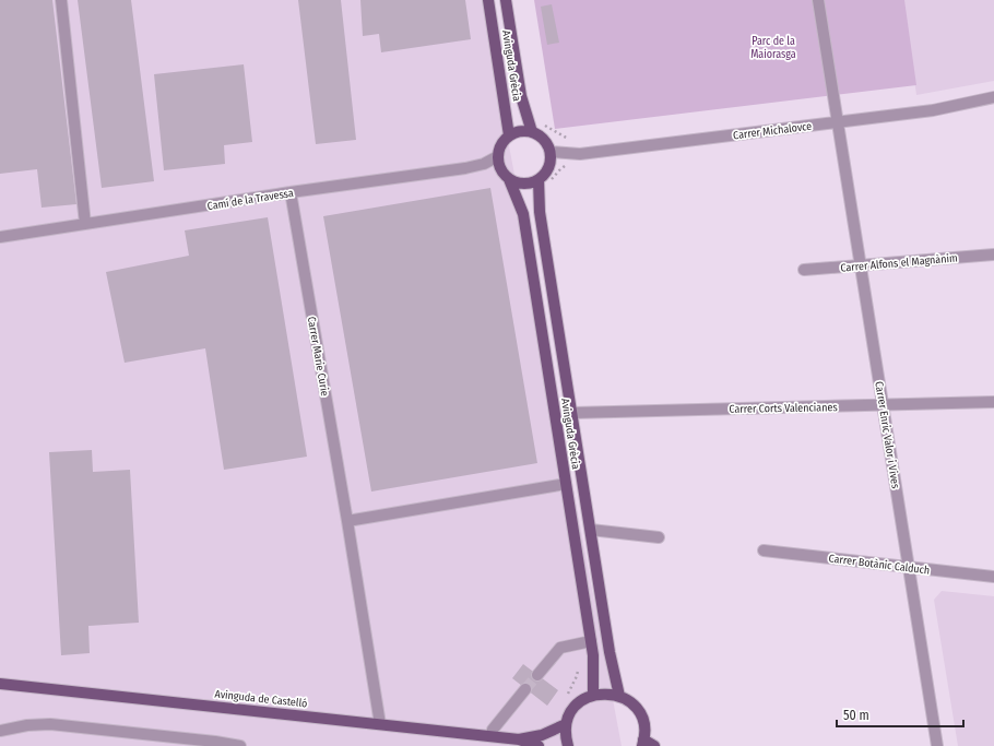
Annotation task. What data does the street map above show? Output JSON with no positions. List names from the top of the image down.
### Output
{
  "streets": {
    "main road": ["Avinguda Grècia", "Avinguda de Castelló"],
    "street": [
      "Carrer Michalovce",
      "Camí de la Travessa",
      "Carrer Alfons el Magnànim",
      "Carrer Marie Curie",
      "Carrer Corts Valencianes",
      "Carrer Enric Valor i Vives",
      "Carrer Botànic Calduch"
    ]
  },
  "crossings": [
    ["Avinguda Grècia", "Carrer Michalovce"],
    ["Avinguda Grècia", "Camí de la Travessa"],
    ["Avinguda Grècia", "Carrer Corts Valencianes"],
    ["Carrer Michalovce", "Camí de la Travessa"],
    ["Carrer Michalovce", "Carrer Enric Valor i Vives"],
    ["Camí de la Travessa", "Carrer Marie Curie"],
    ["Carrer Alfons el Magnànim", "Carrer Enric Valor i Vives"],
    ["Carrer Marie Curie", "Avinguda de Castelló"],
    ["Carrer Corts Valencianes", "Carrer Enric Valor i Vives"],
    ["Carrer Enric Valor i Vives", "Carrer Botànic Calduch"]
  ],
  "parks": ["Parc de la Maiorasga"],
  "scale_bar": "50 m"
}
